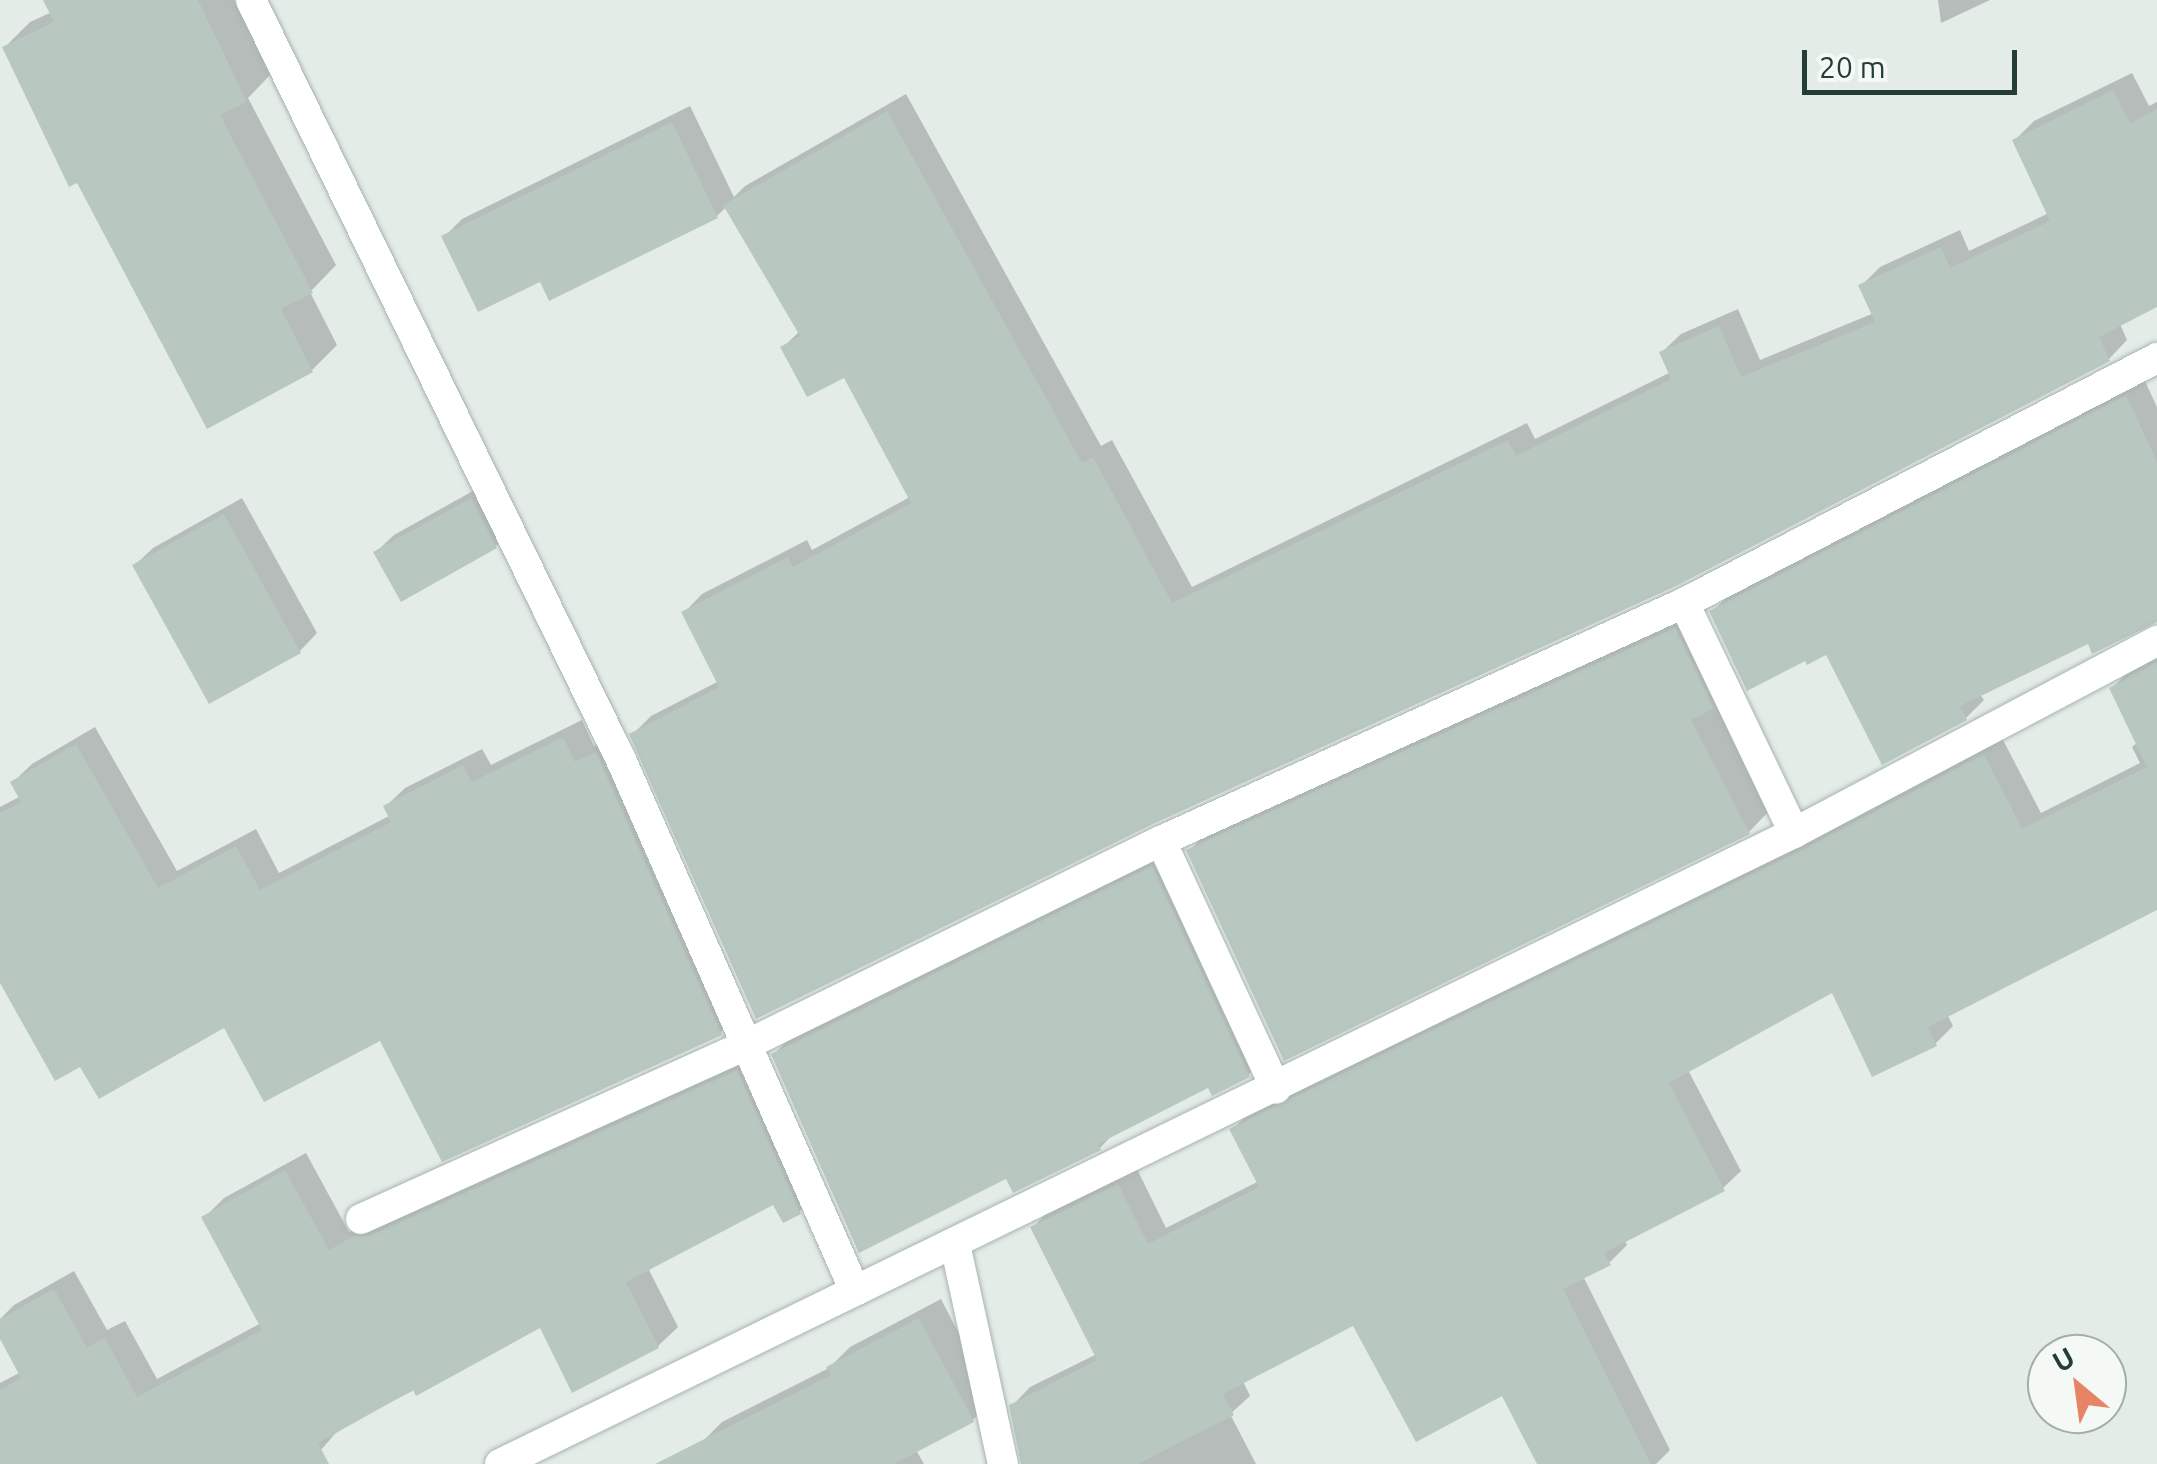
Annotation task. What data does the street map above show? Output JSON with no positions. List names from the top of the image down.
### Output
{
  "scale_bar": "20 m",
  "north": "top left"
}
